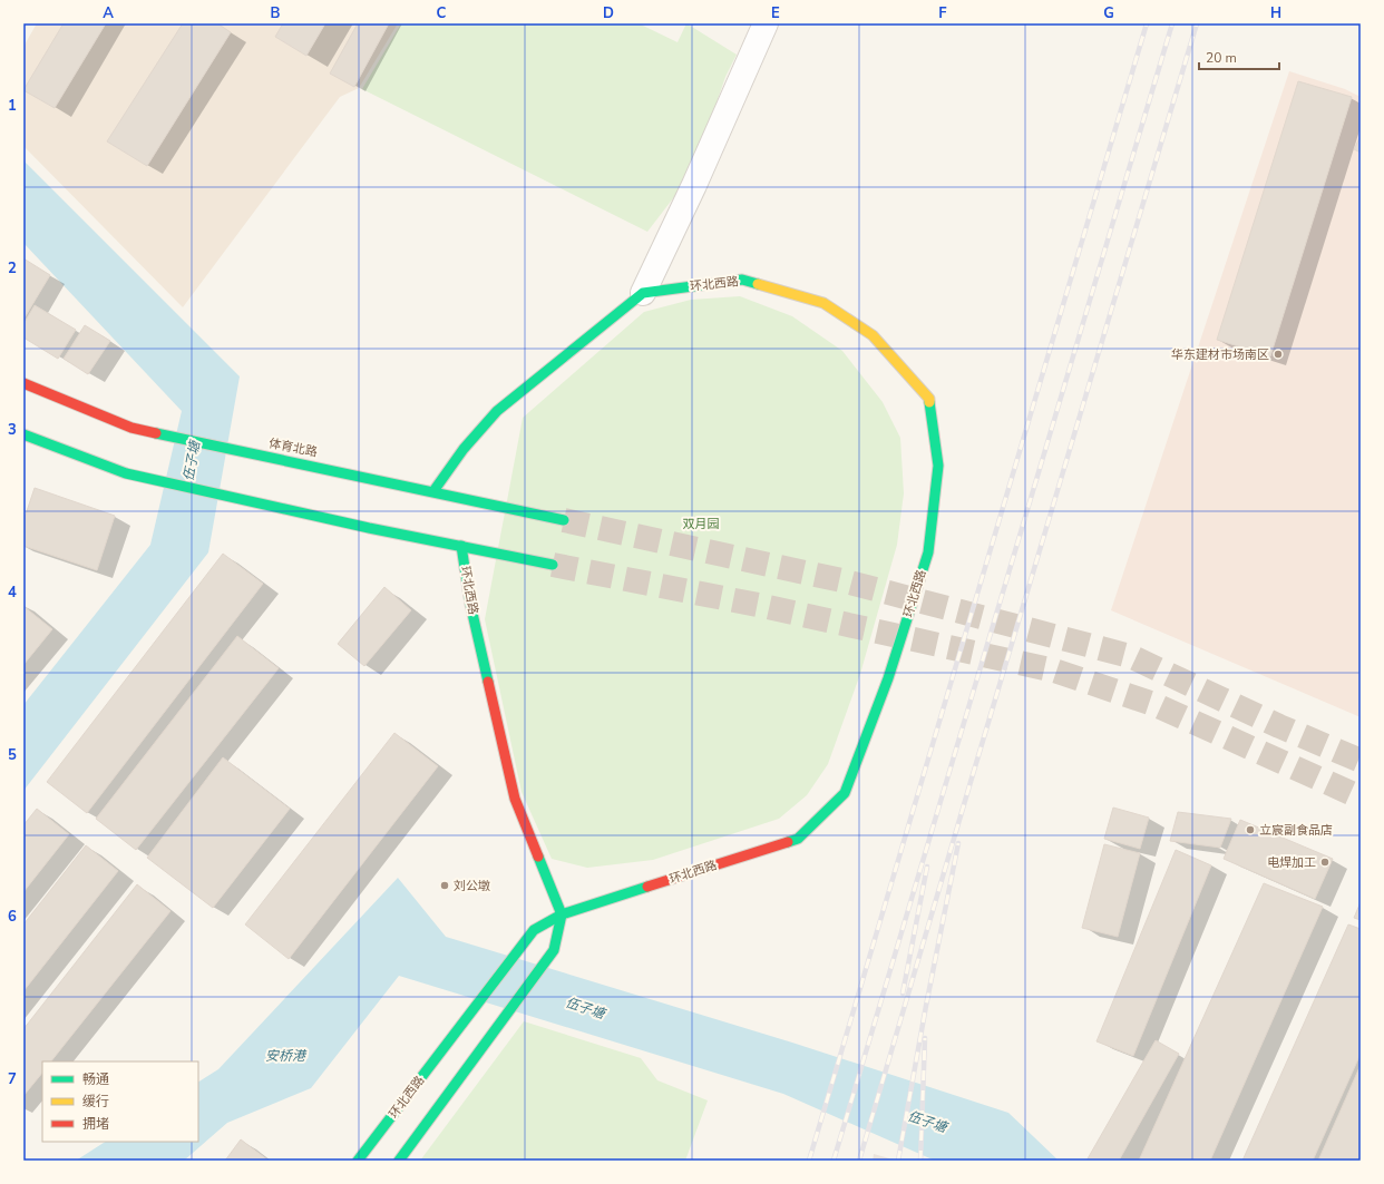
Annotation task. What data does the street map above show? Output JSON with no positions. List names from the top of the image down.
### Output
{
  "streets": {
    "street": ["环北西路", "体育北路"]
  },
  "water": ["伍子塘", "安桥港"],
  "parks": ["双月园"],
  "places": [
    "华东建材市场南区",
    "立宸副食品店",
    "电焊加工",
    "刘公墩"
  ],
  "legend": ["畅通", "缓行", "拥堵"],
  "scale_bar": "20 m",
  "grid": {
    "columns": [
      "A",
      "B",
      "C",
      "D",
      "E",
      "F",
      "G",
      "H"
    ],
    "rows": [
      "1",
      "2",
      "3",
      "4",
      "5",
      "6",
      "7"
    ]
  }
}
